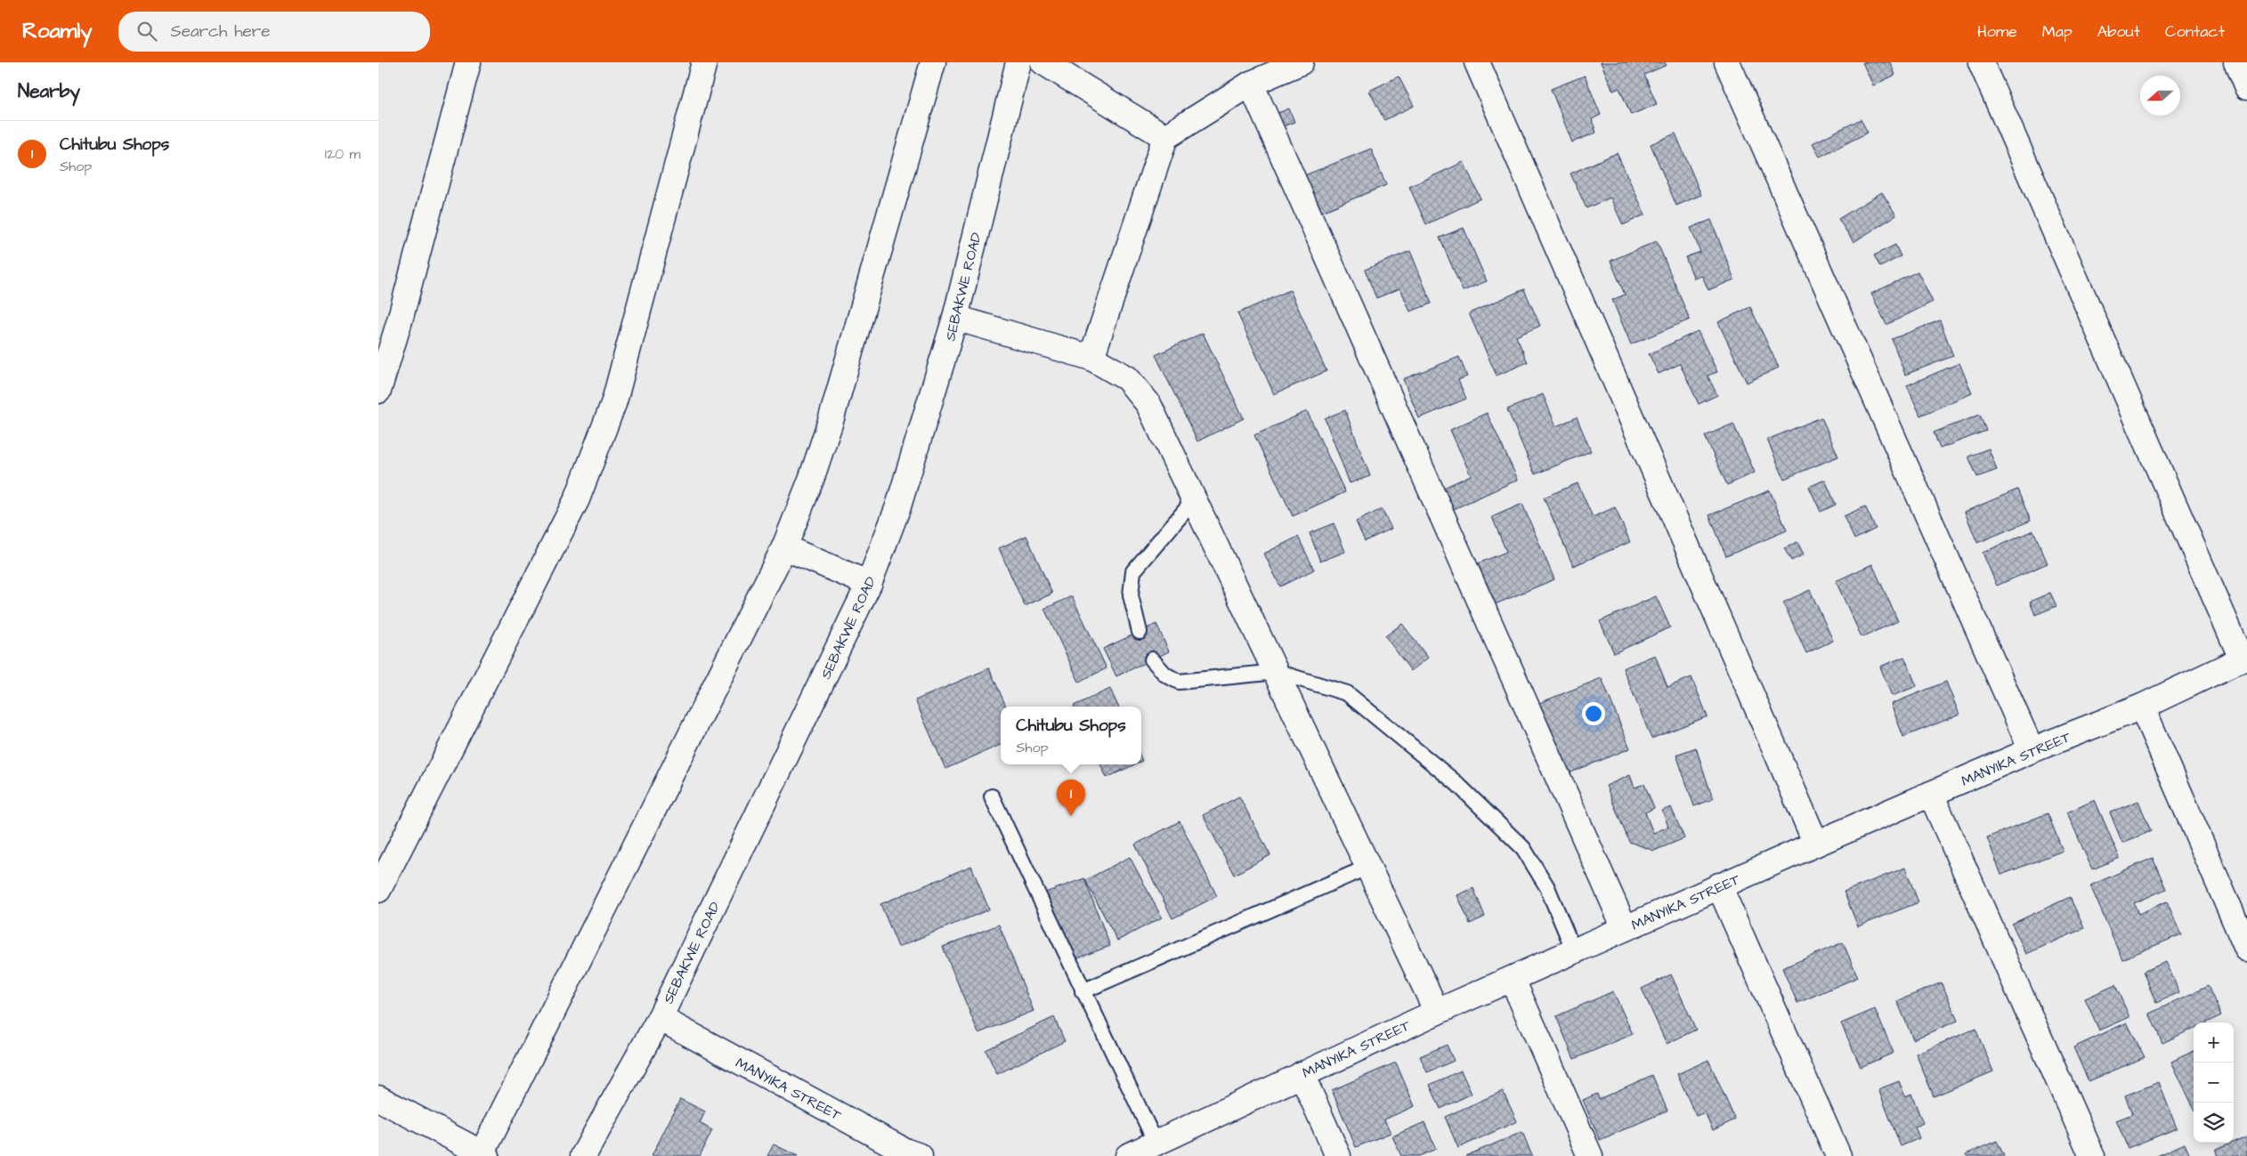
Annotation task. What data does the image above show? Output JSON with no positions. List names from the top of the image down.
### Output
{
  "streets": {
    "street": ["SEBAKWE ROAD", "MANYIKA STREET"]
  },
  "crossings": [
    ["SEBAKWE ROAD", "MANYIKA STREET"]
  ],
  "north": "left",
  "page": {
    "header": "Roamly",
    "search": "Search here",
    "nav": [
      "Home",
      "Map",
      "About",
      "Contact"
    ],
    "heading": "Nearby",
    "list": [
      {
        "mark": "1",
        "name": "Chitubu Shops",
        "note": "Shop",
        "value": "120 m"
      }
    ],
    "popup": ["Chitubu Shops", "Shop"],
    "pins": "1",
    "map_buttons": ["+", "−"]
  }
}
